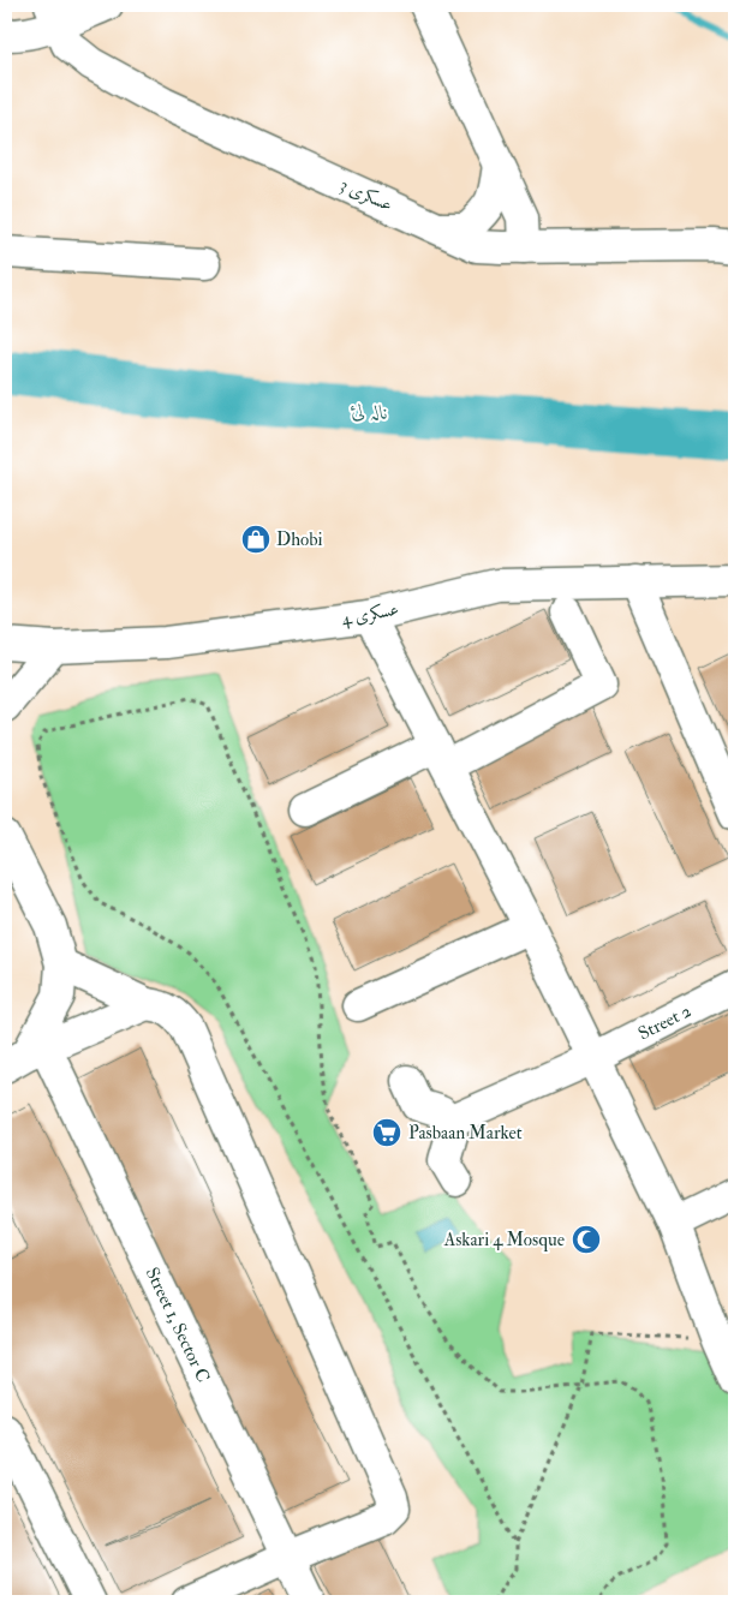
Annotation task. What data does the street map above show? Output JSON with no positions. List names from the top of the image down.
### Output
{
  "streets": {
    "street": [
      "عسکری 3",
      "عسکری 4",
      "Street 2",
      "Street 1, Sector C"
    ]
  },
  "water": ["نالہ لئ"],
  "places": {
    "shop": ["Dhobi"],
    "supermarket": ["Pasbaan Market"],
    "mosque": ["Askari 4 Mosque"]
  }
}
